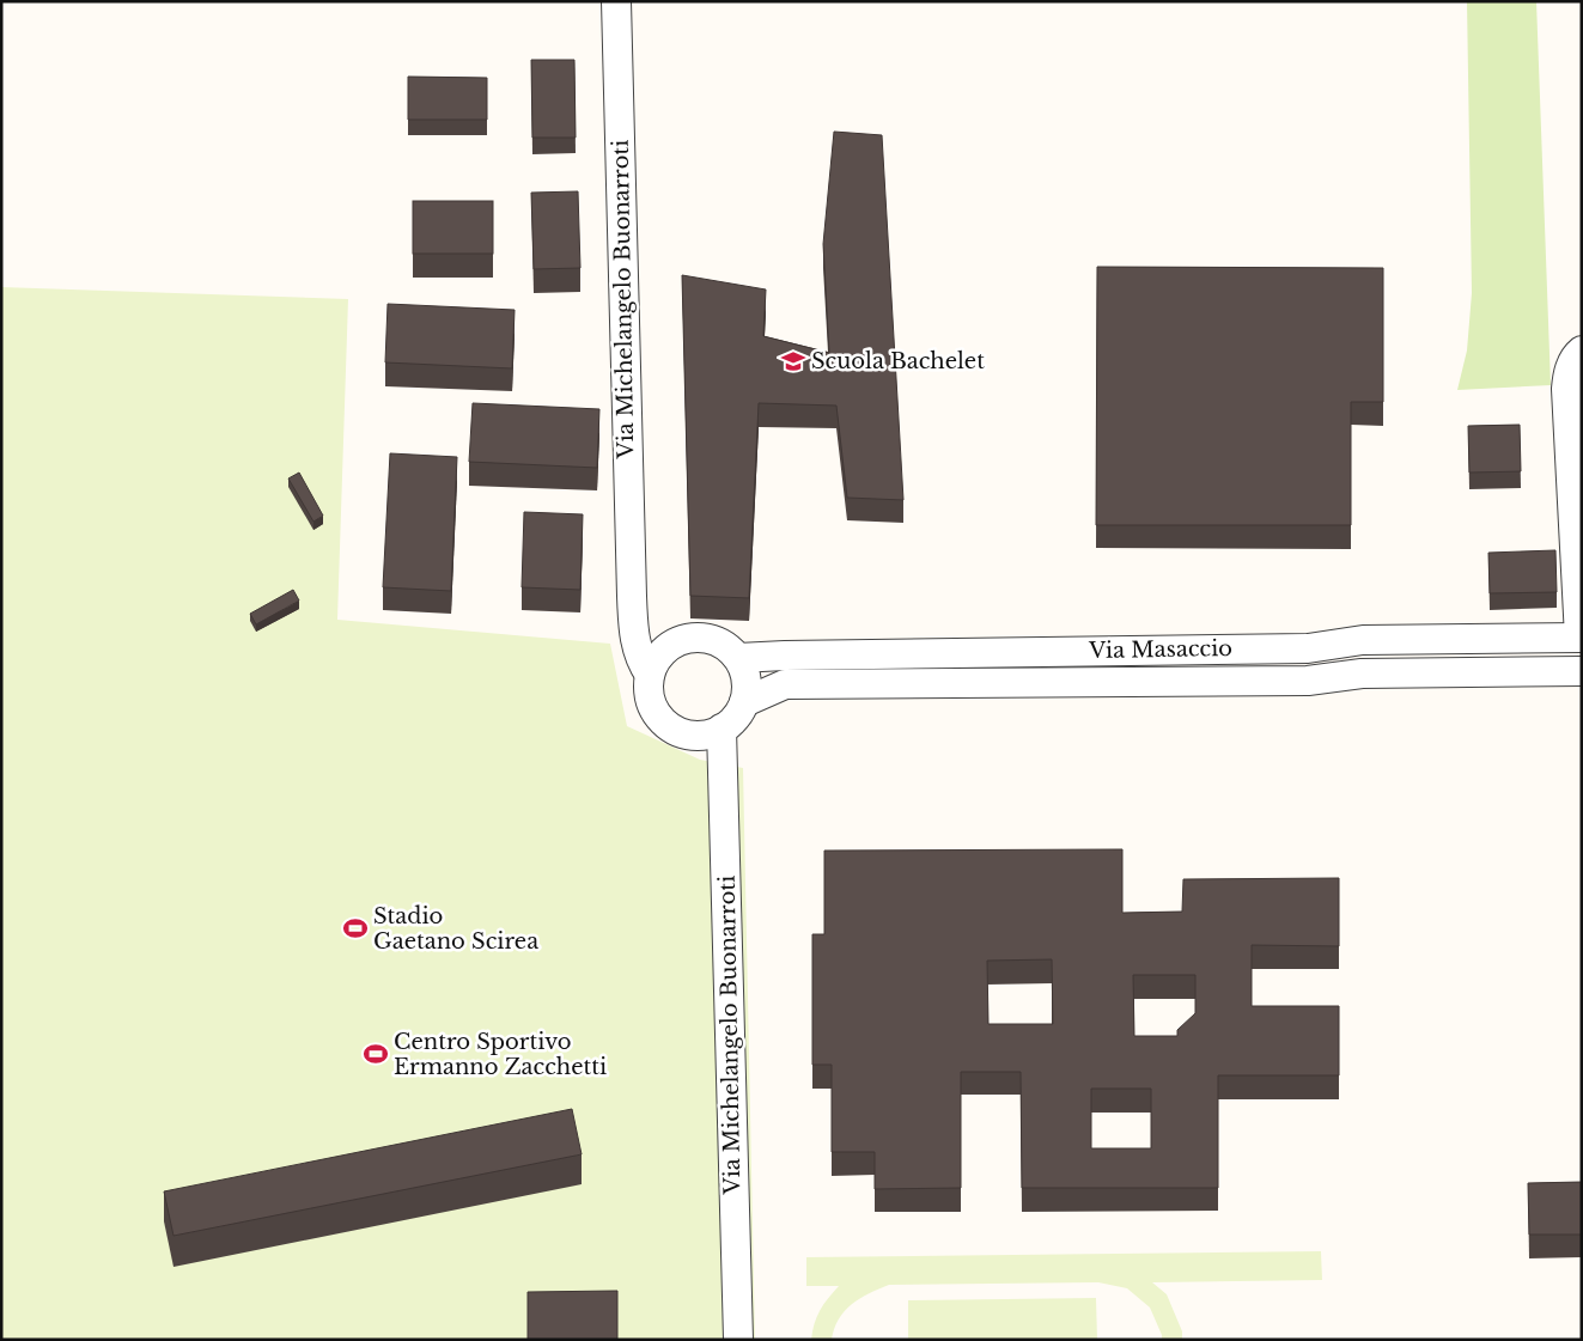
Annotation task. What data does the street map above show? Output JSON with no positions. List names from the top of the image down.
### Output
{
  "streets": {
    "street": ["Via Michelangelo Buonarroti", "Via Masaccio"]
  },
  "crossings": [
    ["Via Michelangelo Buonarroti", "Via Masaccio"]
  ],
  "places": {
    "school or university": ["Scuola Bachelet"],
    "sports": ["Stadio Gaetano Scirea", "Centro Sportivo Ermanno Zacchetti"]
  }
}
